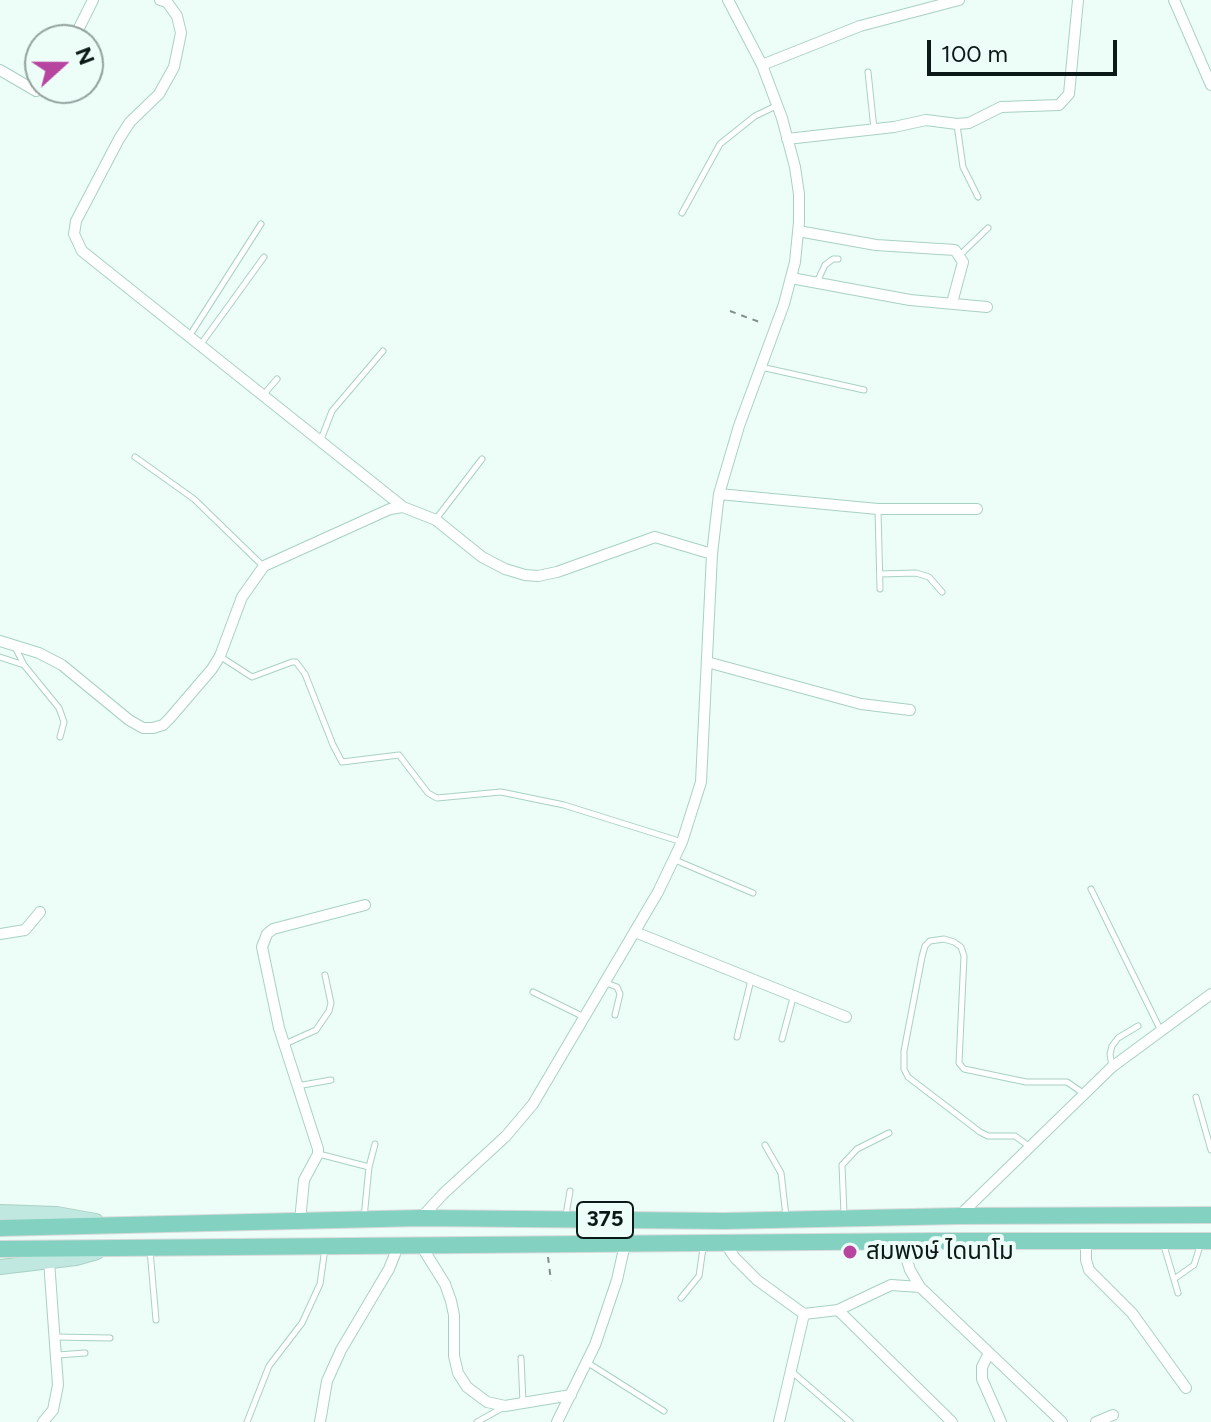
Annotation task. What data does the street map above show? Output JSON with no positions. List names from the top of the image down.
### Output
{
  "streets": {
    "main road": ["375"]
  },
  "places": ["สมพงษ์ ไดนาโม"],
  "scale_bar": "100 m",
  "north": "right"
}
